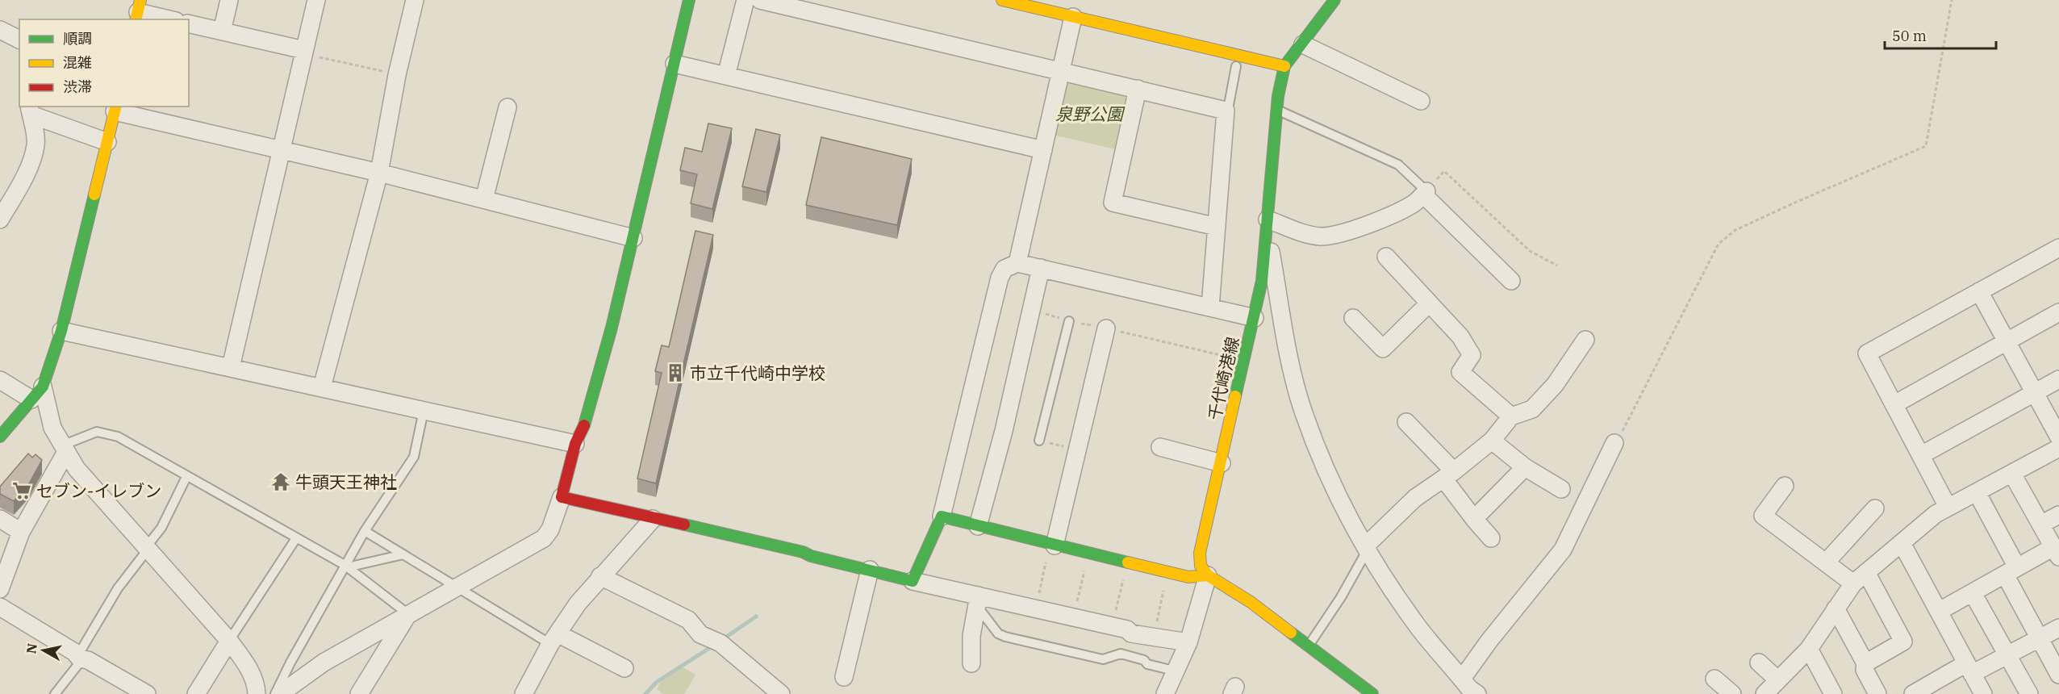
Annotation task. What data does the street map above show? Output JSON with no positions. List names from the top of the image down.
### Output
{
  "streets": {
    "street": ["千代崎港線"]
  },
  "parks": ["泉野公園"],
  "places": {
    "building": ["市立千代崎中学校"],
    "temple": ["牛頭天王神社"],
    "supermarket": ["セブン-イレブン"]
  },
  "legend": ["順調", "混雑", "渋滞"],
  "scale_bar": "50 m",
  "north": "left"
}
